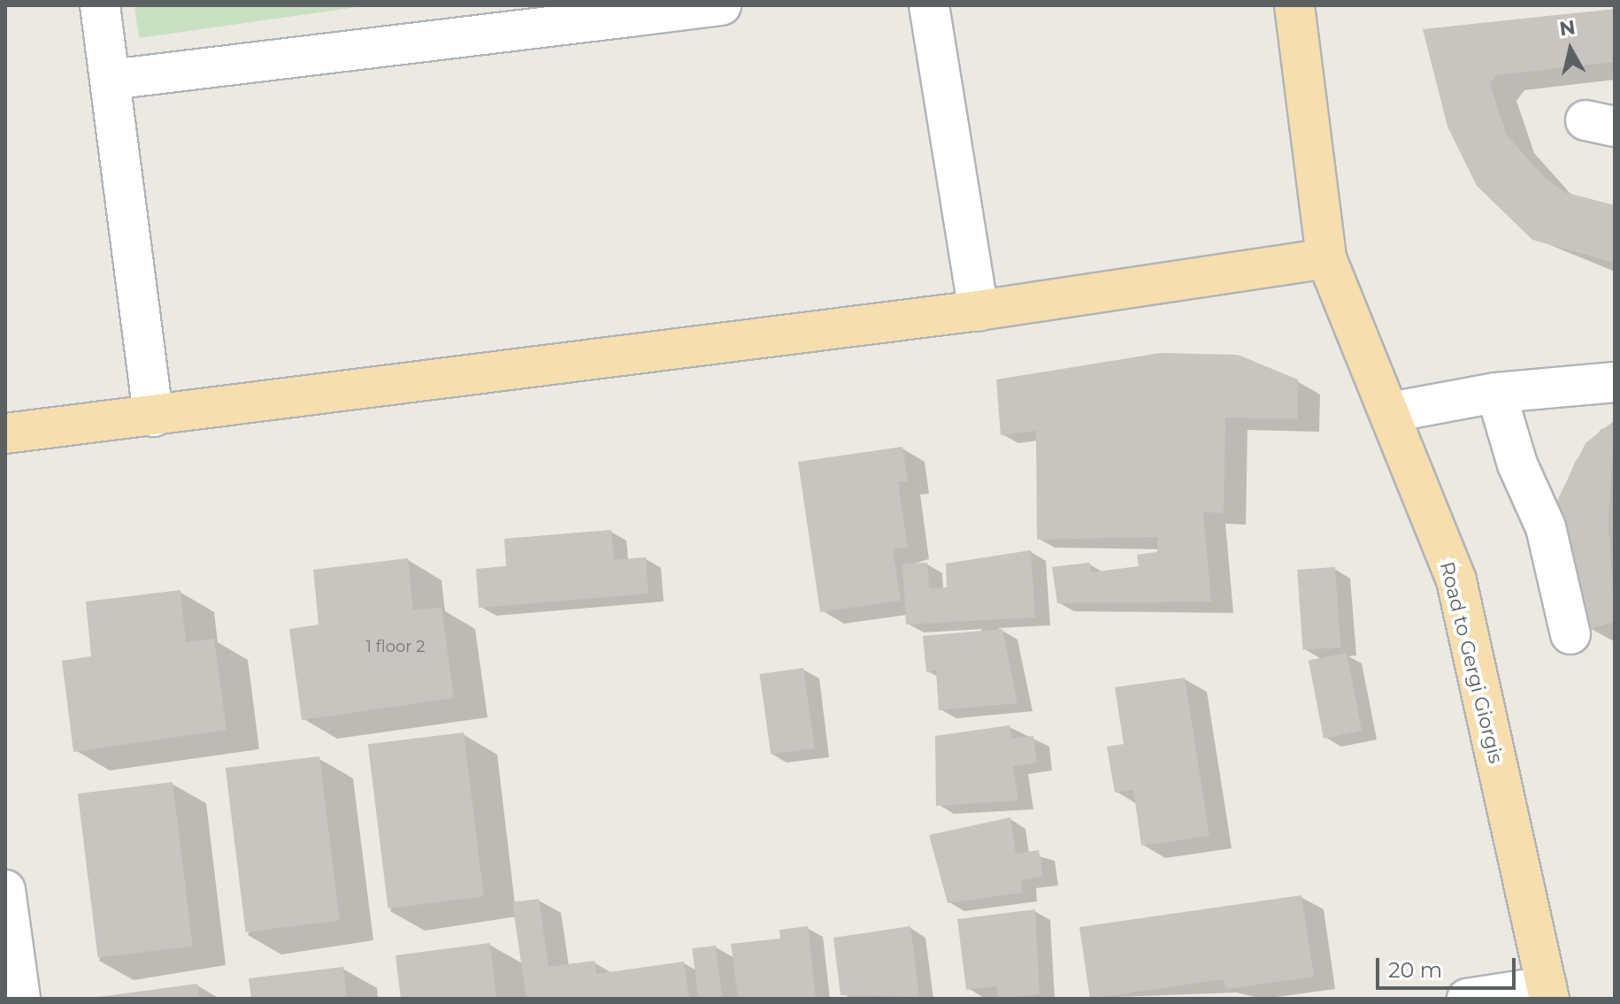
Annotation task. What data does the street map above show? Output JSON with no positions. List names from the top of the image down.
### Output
{
  "streets": {
    "main road": ["Road to Gergi Giorgis"]
  },
  "house_numbers": ["1 floor 2"],
  "scale_bar": "20 m",
  "north": "top"
}
